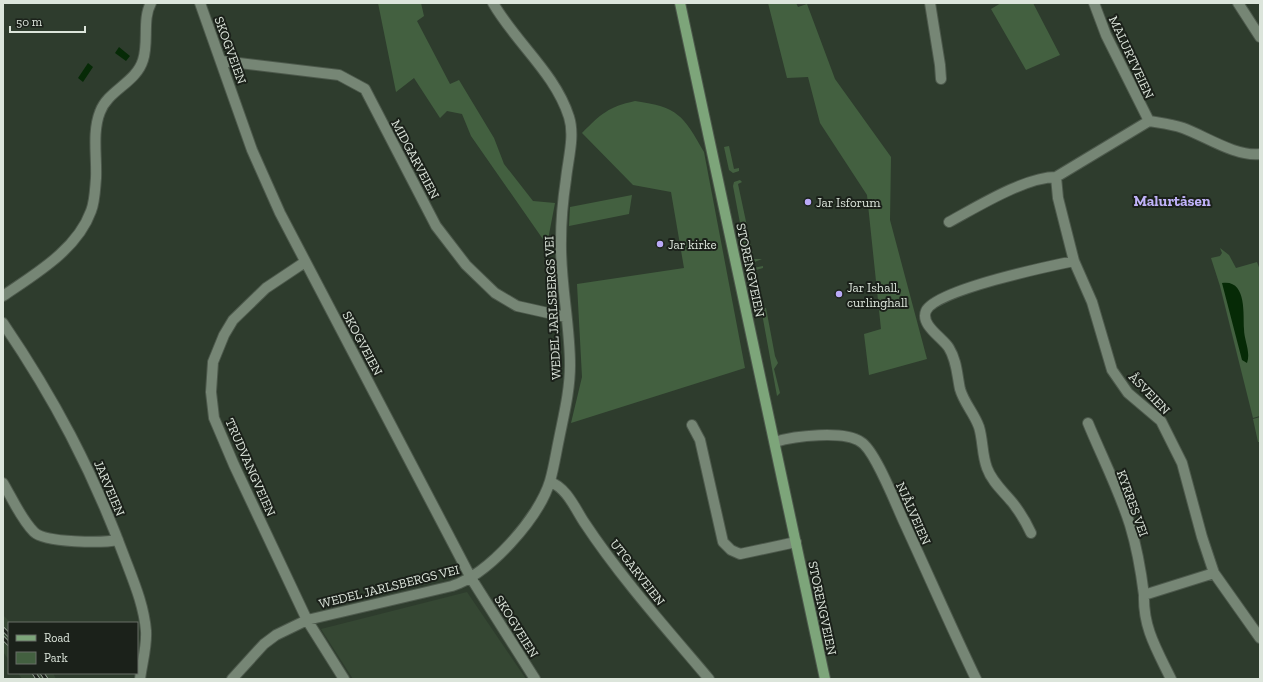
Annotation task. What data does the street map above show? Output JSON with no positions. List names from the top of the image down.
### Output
{
  "streets": {
    "main road": ["STORENGVEIEN"],
    "street": [
      "SKOGVEIEN",
      "MALURTVEIEN",
      "MIDGARVEIEN",
      "WEDEL JARLSBERGS VEI",
      "ÅSVEIEN",
      "TRUDVANGVEIEN",
      "JARVEIEN",
      "KYRRES VEI",
      "NJÅLVEIEN",
      "UTGARVEIEN"
    ]
  },
  "crossings": [
    ["SKOGVEIEN", "MIDGARVEIEN"],
    ["SKOGVEIEN", "WEDEL JARLSBERGS VEI"],
    ["SKOGVEIEN", "TRUDVANGVEIEN"],
    ["MIDGARVEIEN", "WEDEL JARLSBERGS VEI"],
    ["STORENGVEIEN", "NJÅLVEIEN"],
    ["WEDEL JARLSBERGS VEI", "TRUDVANGVEIEN"],
    ["WEDEL JARLSBERGS VEI", "UTGARVEIEN"]
  ],
  "districts": ["Malurtåsen"],
  "places": ["Jar Isforum", "Jar kirke", "Jar Ishall, curlinghall"],
  "legend": ["Road", "Park"],
  "scale_bar": "50 m"
}
